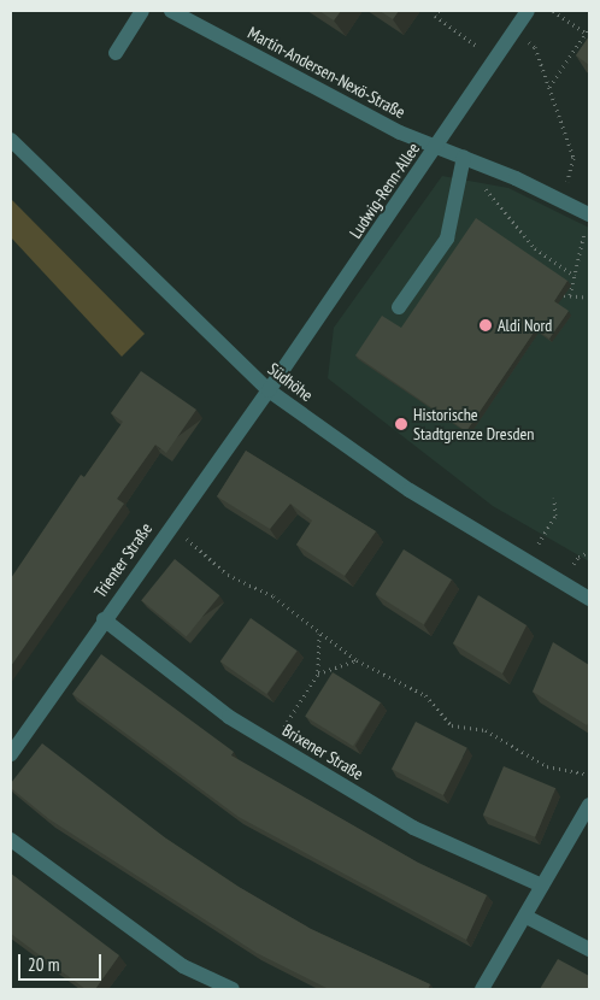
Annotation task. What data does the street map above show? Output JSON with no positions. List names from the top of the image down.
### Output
{
  "streets": {
    "street": [
      "Martin-Andersen-Nexö-Straße",
      "Ludwig-Renn-Allee",
      "Südhöhe",
      "Trienter Straße",
      "Brixener Straße"
    ]
  },
  "crossings": [
    ["Martin-Andersen-Nexö-Straße", "Ludwig-Renn-Allee"],
    ["Ludwig-Renn-Allee", "Südhöhe"],
    ["Ludwig-Renn-Allee", "Trienter Straße"],
    ["Südhöhe", "Trienter Straße"],
    ["Trienter Straße", "Brixener Straße"]
  ],
  "places": ["Aldi Nord", "Historische Stadtgrenze Dresden"],
  "scale_bar": "20 m"
}
